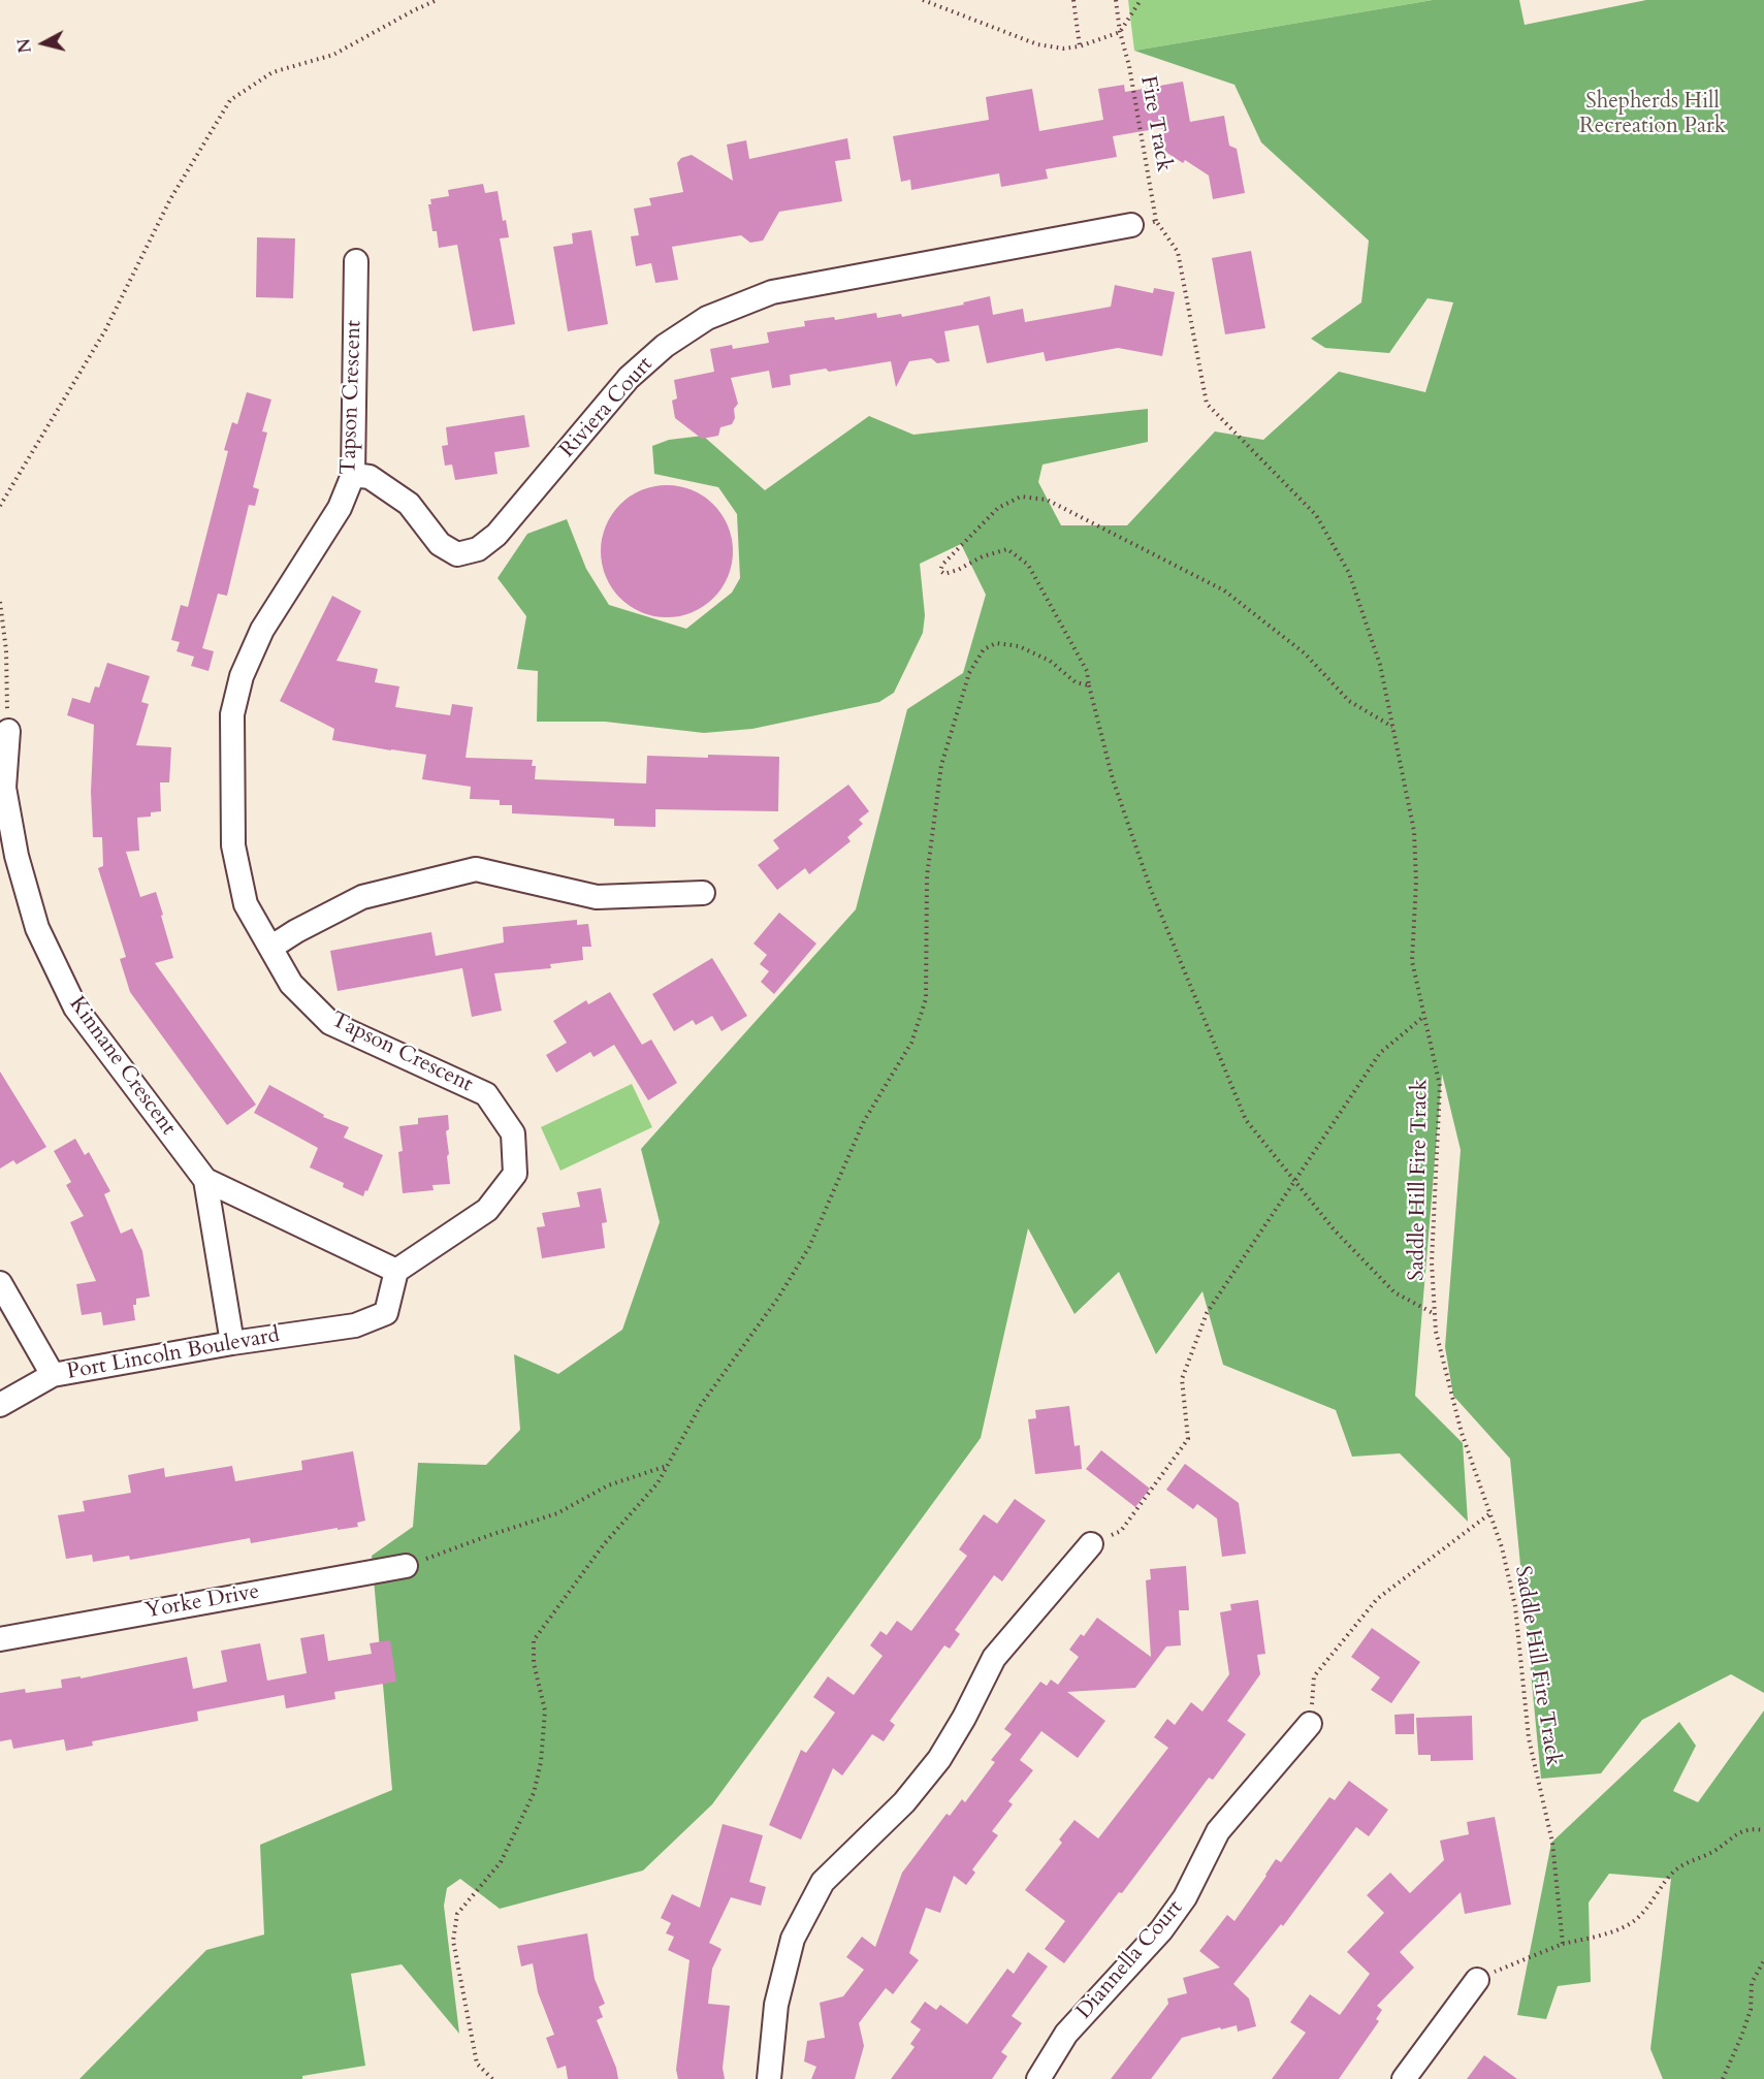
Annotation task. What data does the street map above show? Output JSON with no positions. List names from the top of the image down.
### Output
{
  "streets": {
    "street": [
      "Tapson Crescent",
      "Riviera Court",
      "Kinnane Crescent",
      "Port Lincoln Boulevard",
      "Yorke Drive",
      "Diannella Court"
    ],
    "path": ["Fire Track", "Saddle Hill Fire Track"]
  },
  "crossings": [
    ["Fire Track", "Saddle Hill Fire Track"],
    ["Tapson Crescent", "Riviera Court"],
    ["Tapson Crescent", "Kinnane Crescent"],
    ["Tapson Crescent", "Port Lincoln Boulevard"],
    ["Kinnane Crescent", "Port Lincoln Boulevard"]
  ],
  "parks": ["Shepherds Hill Recreation Park"],
  "north": "left"
}
